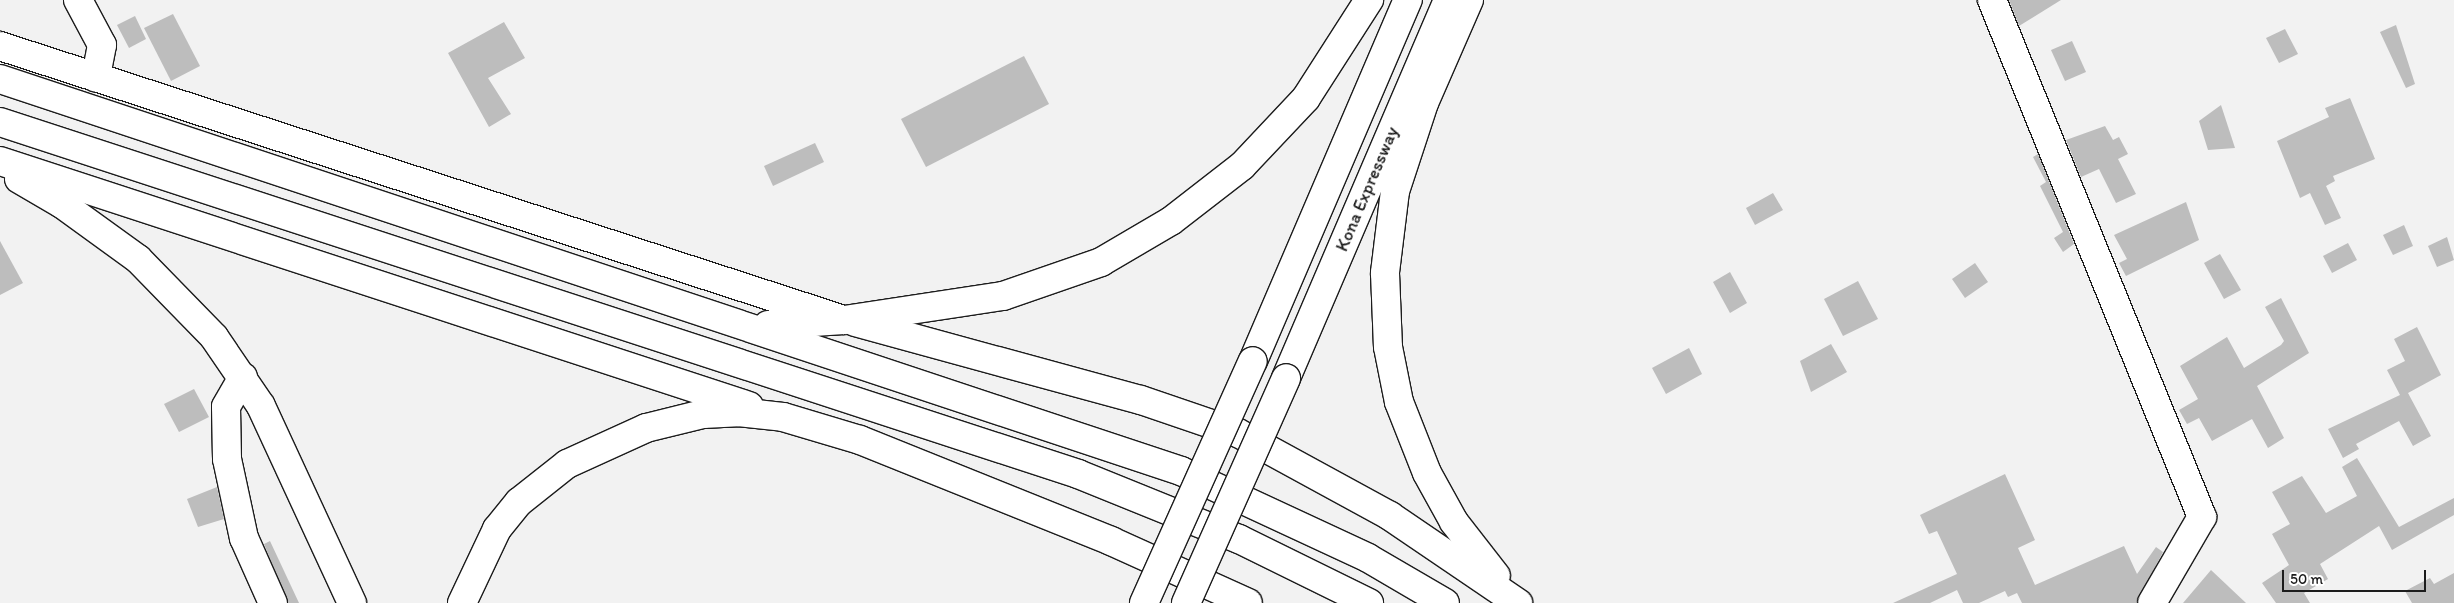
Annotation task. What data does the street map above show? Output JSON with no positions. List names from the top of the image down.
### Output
{
  "streets": {
    "main road": ["Kona Expressway"]
  },
  "scale_bar": "50 m"
}
